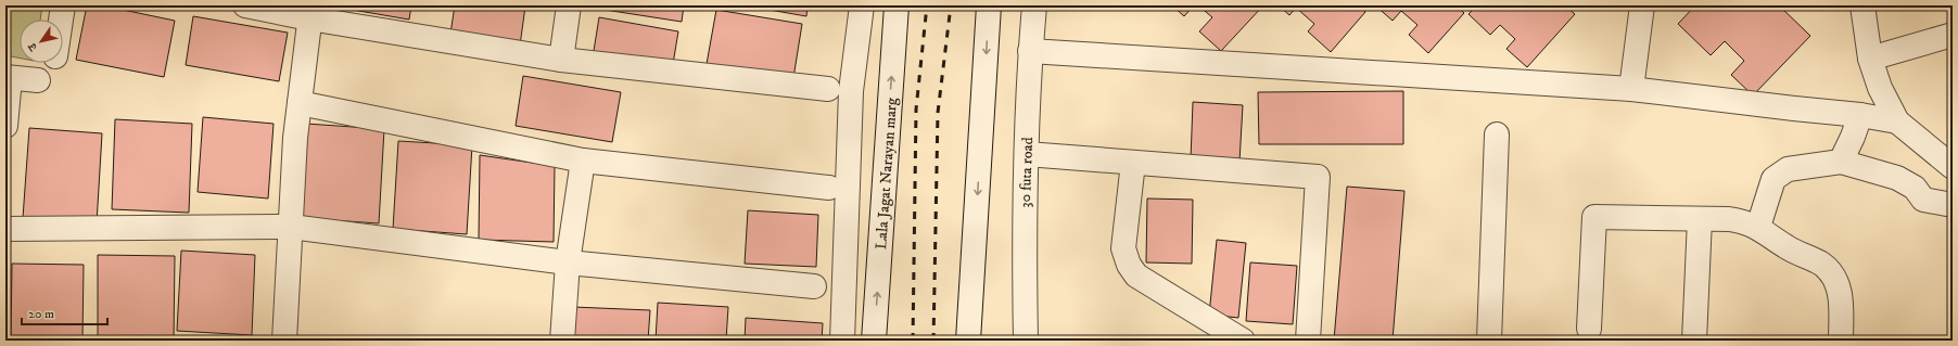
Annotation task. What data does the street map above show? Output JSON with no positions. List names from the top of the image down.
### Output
{
  "streets": {
    "street": ["30 futa road", "Lala Jagat Narayan marg"]
  },
  "scale_bar": "20 m",
  "north": "bottom left"
}
